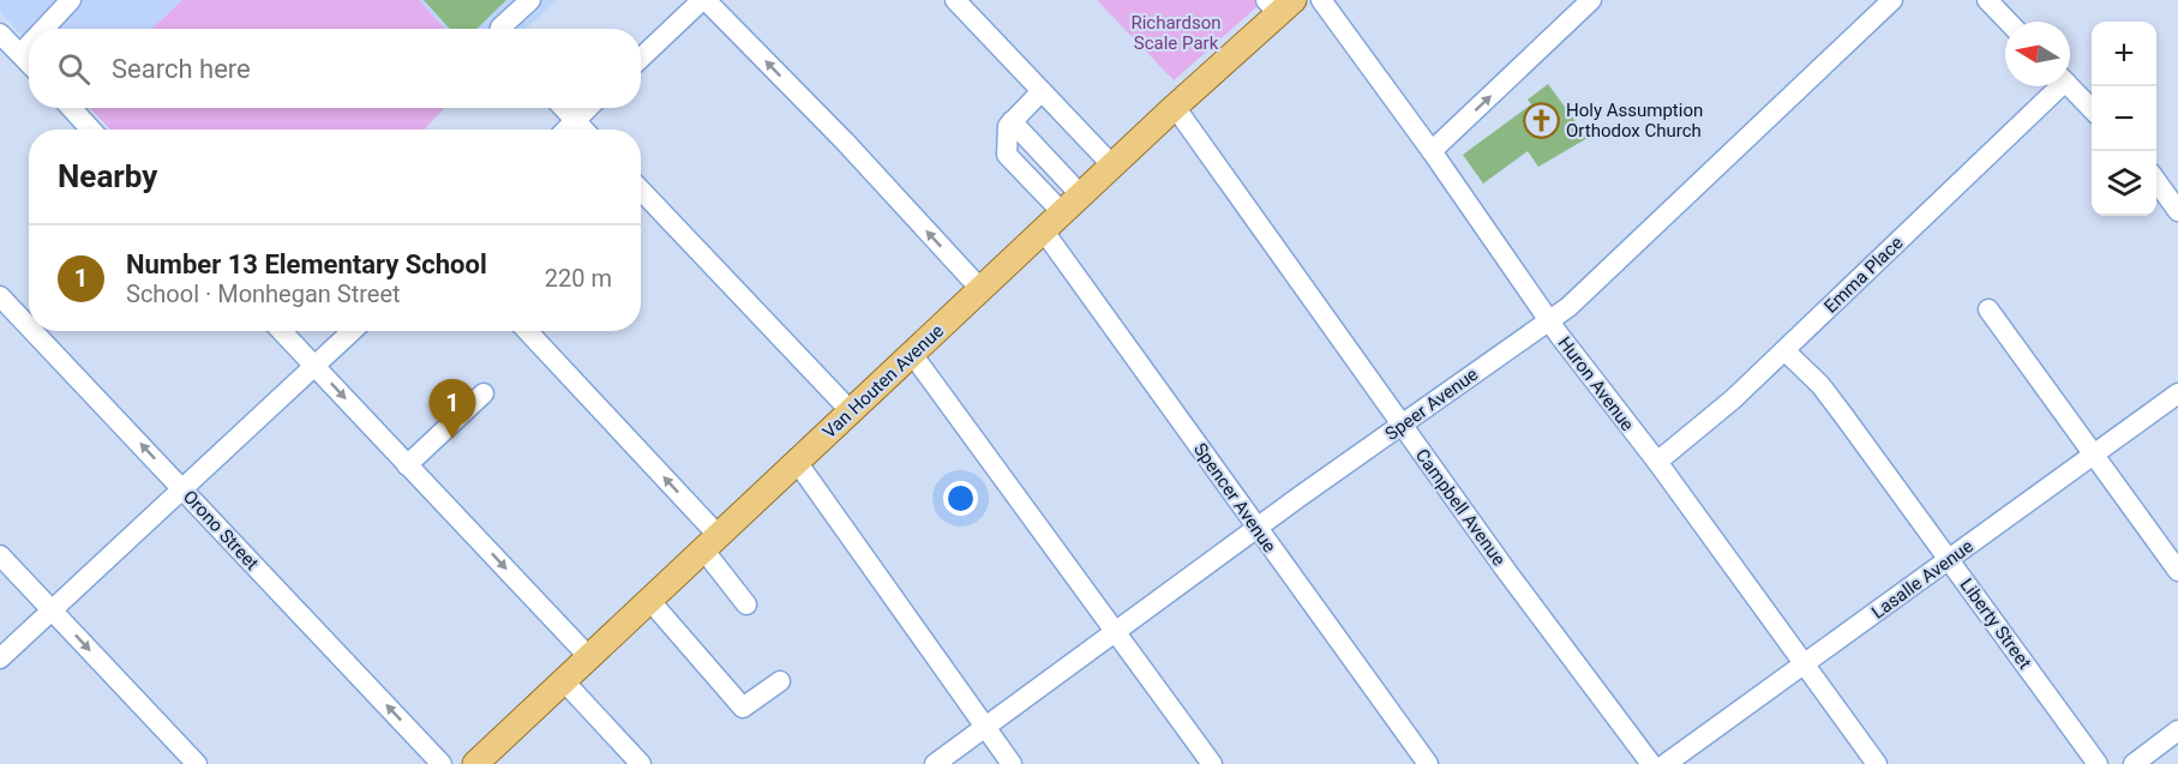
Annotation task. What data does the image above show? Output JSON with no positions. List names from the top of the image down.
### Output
{
  "streets": {
    "main road": ["Van Houten Avenue"],
    "street": [
      "Emma Place",
      "Huron Avenue",
      "Speer Avenue",
      "Spencer Avenue",
      "Campbell Avenue",
      "Orono Street",
      "Lasalle Avenue",
      "Liberty Street"
    ]
  },
  "crossings": [
    ["Emma Place", "Huron Avenue"],
    ["Emma Place", "Liberty Street"],
    ["Van Houten Avenue", "Spencer Avenue"],
    ["Van Houten Avenue", "Campbell Avenue"],
    ["Huron Avenue", "Speer Avenue"],
    ["Huron Avenue", "Lasalle Avenue"],
    ["Speer Avenue", "Spencer Avenue"],
    ["Speer Avenue", "Campbell Avenue"],
    ["Lasalle Avenue", "Liberty Street"]
  ],
  "one_way": ["Orono Street"],
  "parks": ["Richardson Scale Park"],
  "places": {
    "church": ["Holy Assumption Orthodox Church"]
  },
  "north": "left",
  "page": {
    "map_buttons": ["+", "−"],
    "search": "Search here",
    "heading": "Nearby",
    "list": [
      {
        "mark": "1",
        "name": "Number 13 Elementary School",
        "note": "School · Monhegan Street",
        "value": "220 m"
      }
    ],
    "pins": "1"
  }
}
